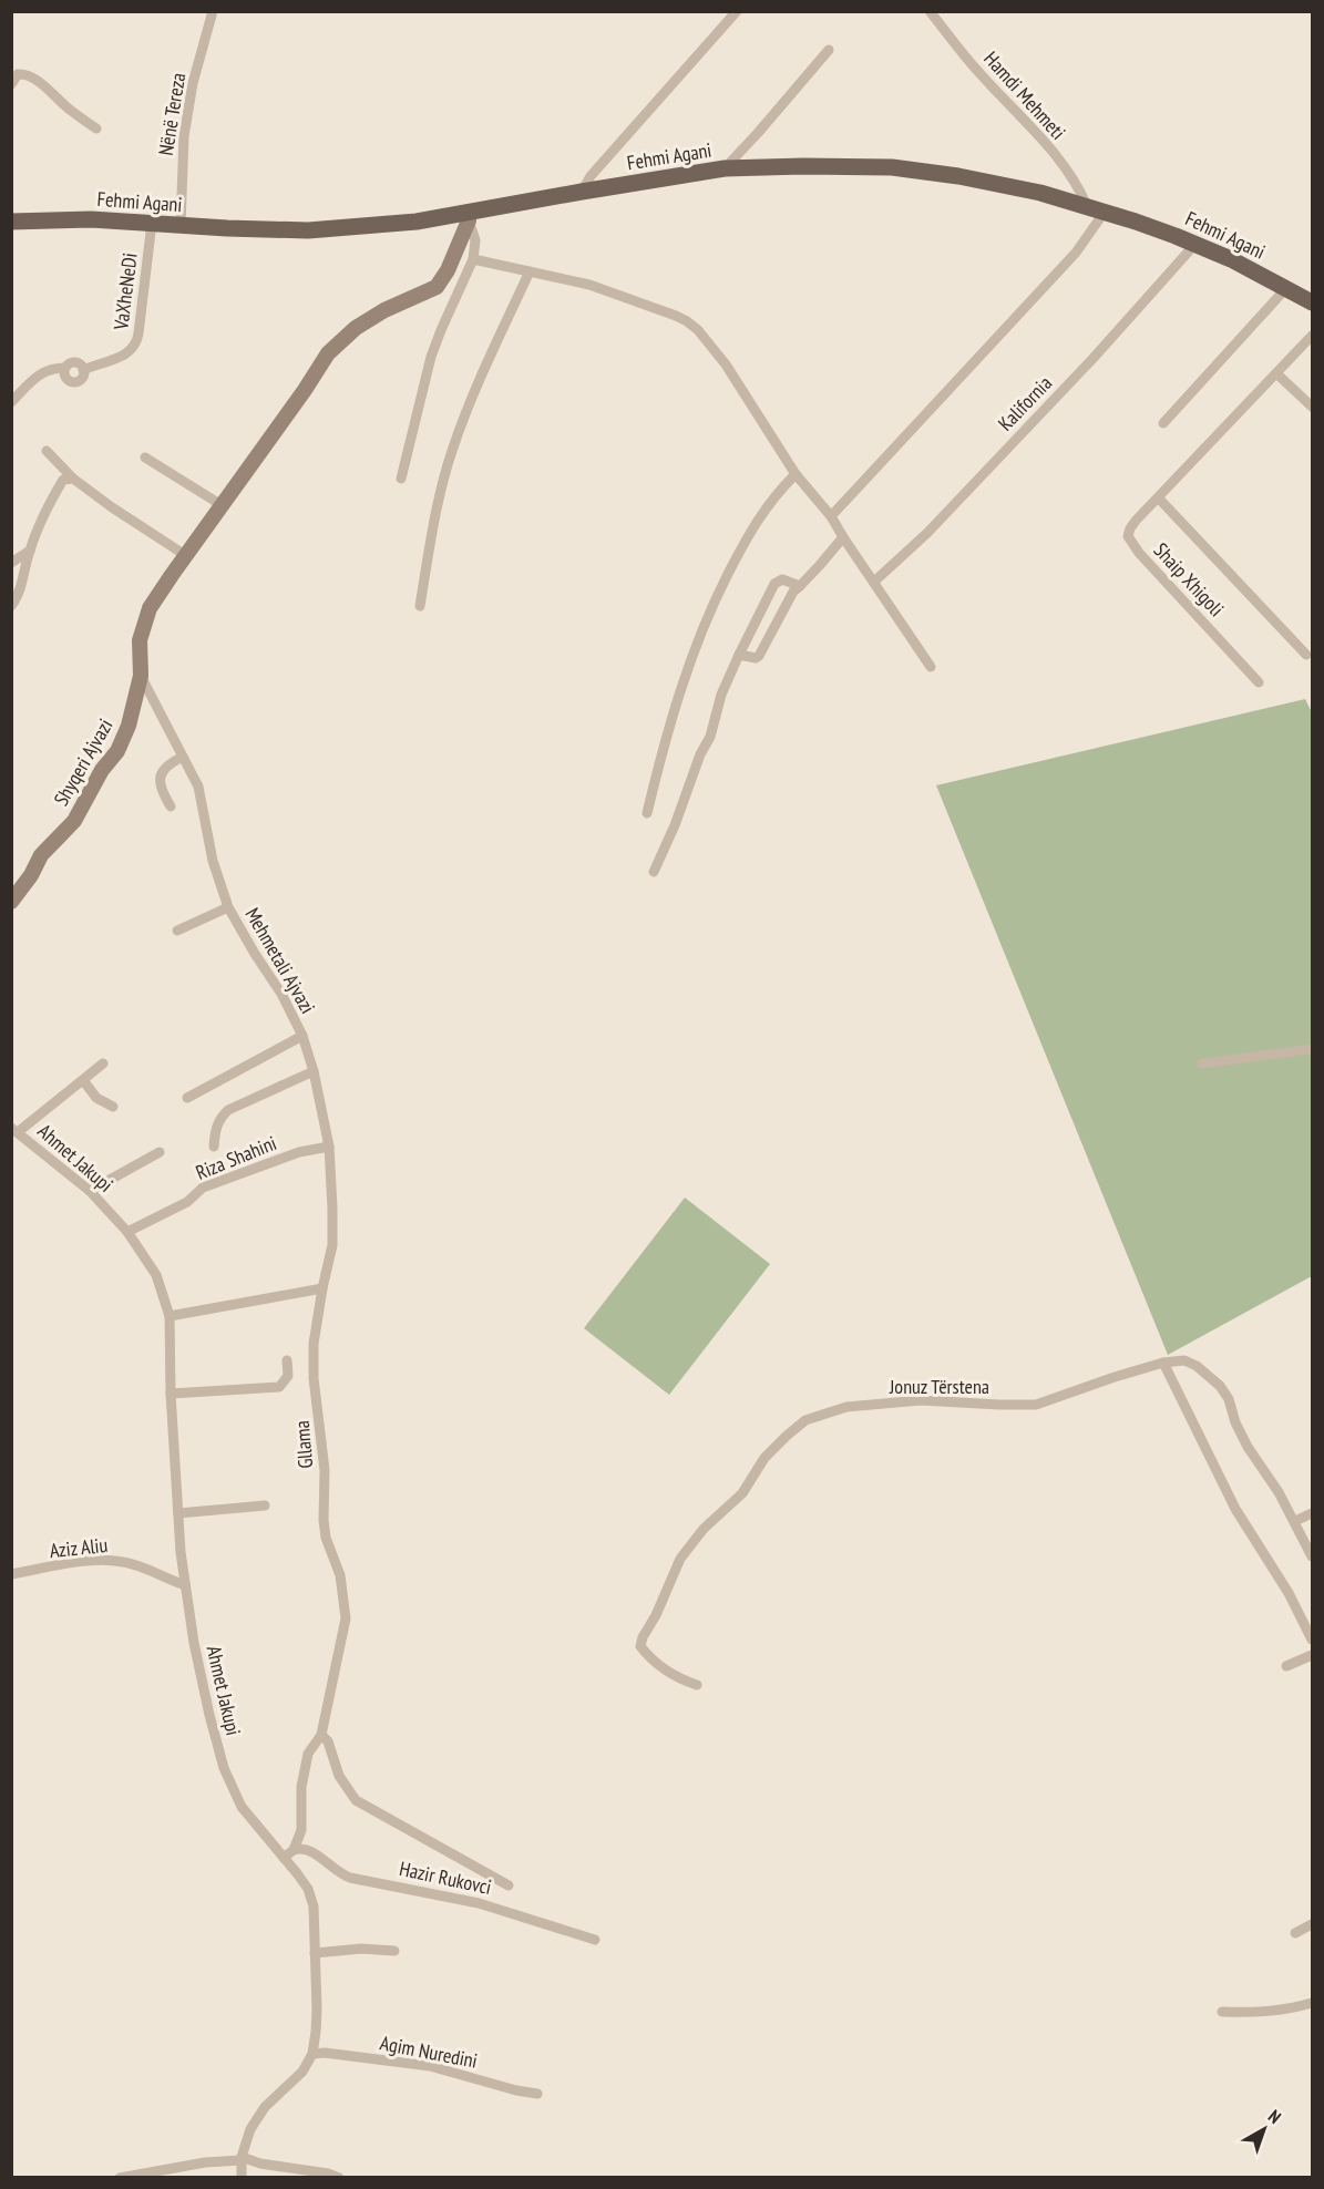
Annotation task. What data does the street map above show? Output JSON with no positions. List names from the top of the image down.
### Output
{
  "streets": {
    "main road": ["Fehmi Agani"],
    "street": [
      "Hamdi Mehmeti",
      "Nënë Tereza",
      "VaXheNeDi",
      "Kalifornia",
      "Shaip Xhigoli",
      "Shyqeri Ajvazi",
      "Mehmetali Ajvazi",
      "Ahmet Jakupi",
      "Riza Shahini",
      "Jonuz Tërstena",
      "Gllama",
      "Aziz Aliu",
      "Hazir Rukovci",
      "Agim Nuredini"
    ]
  },
  "crossings": [
    ["Hamdi Mehmeti", "Fehmi Agani"],
    ["Nënë Tereza", "Fehmi Agani"],
    ["Fehmi Agani", "VaXheNeDi"],
    ["Fehmi Agani", "Kalifornia"],
    ["Fehmi Agani", "Shyqeri Ajvazi"],
    ["Shyqeri Ajvazi", "Mehmetali Ajvazi"],
    ["Mehmetali Ajvazi", "Riza Shahini"],
    ["Mehmetali Ajvazi", "Gllama"],
    ["Ahmet Jakupi", "Riza Shahini"],
    ["Ahmet Jakupi", "Aziz Aliu"],
    ["Riza Shahini", "Gllama"],
    ["Gllama", "Hazir Rukovci"]
  ],
  "north": "top right"
}
